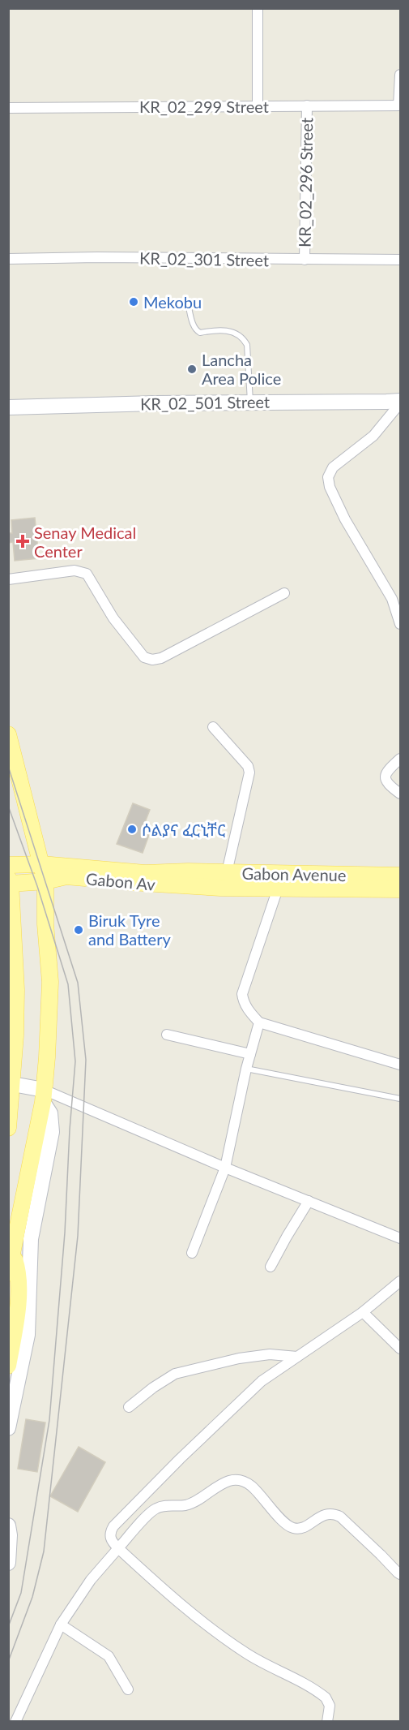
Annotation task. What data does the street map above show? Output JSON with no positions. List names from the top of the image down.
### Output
{
  "streets": {
    "main road": ["Gabon Avenue", "Gabon Av"],
    "street": [
      "KR_02_299 Street",
      "KR_02_296 Street",
      "KR_02_301 Street",
      "KR_02_501 Street"
    ]
  },
  "crossings": [
    ["KR_02_299 Street", "KR_02_296 Street"],
    ["KR_02_296 Street", "KR_02_301 Street"],
    ["Gabon Avenue", "Gabon Av"]
  ],
  "places": {
    "other": [
      "Mekobu",
      "Lancha Area Police",
      "ሶልያና ፈርኒቸር",
      "Biruk Tyre and Battery"
    ],
    "health": ["Senay Medical Center"]
  }
}
